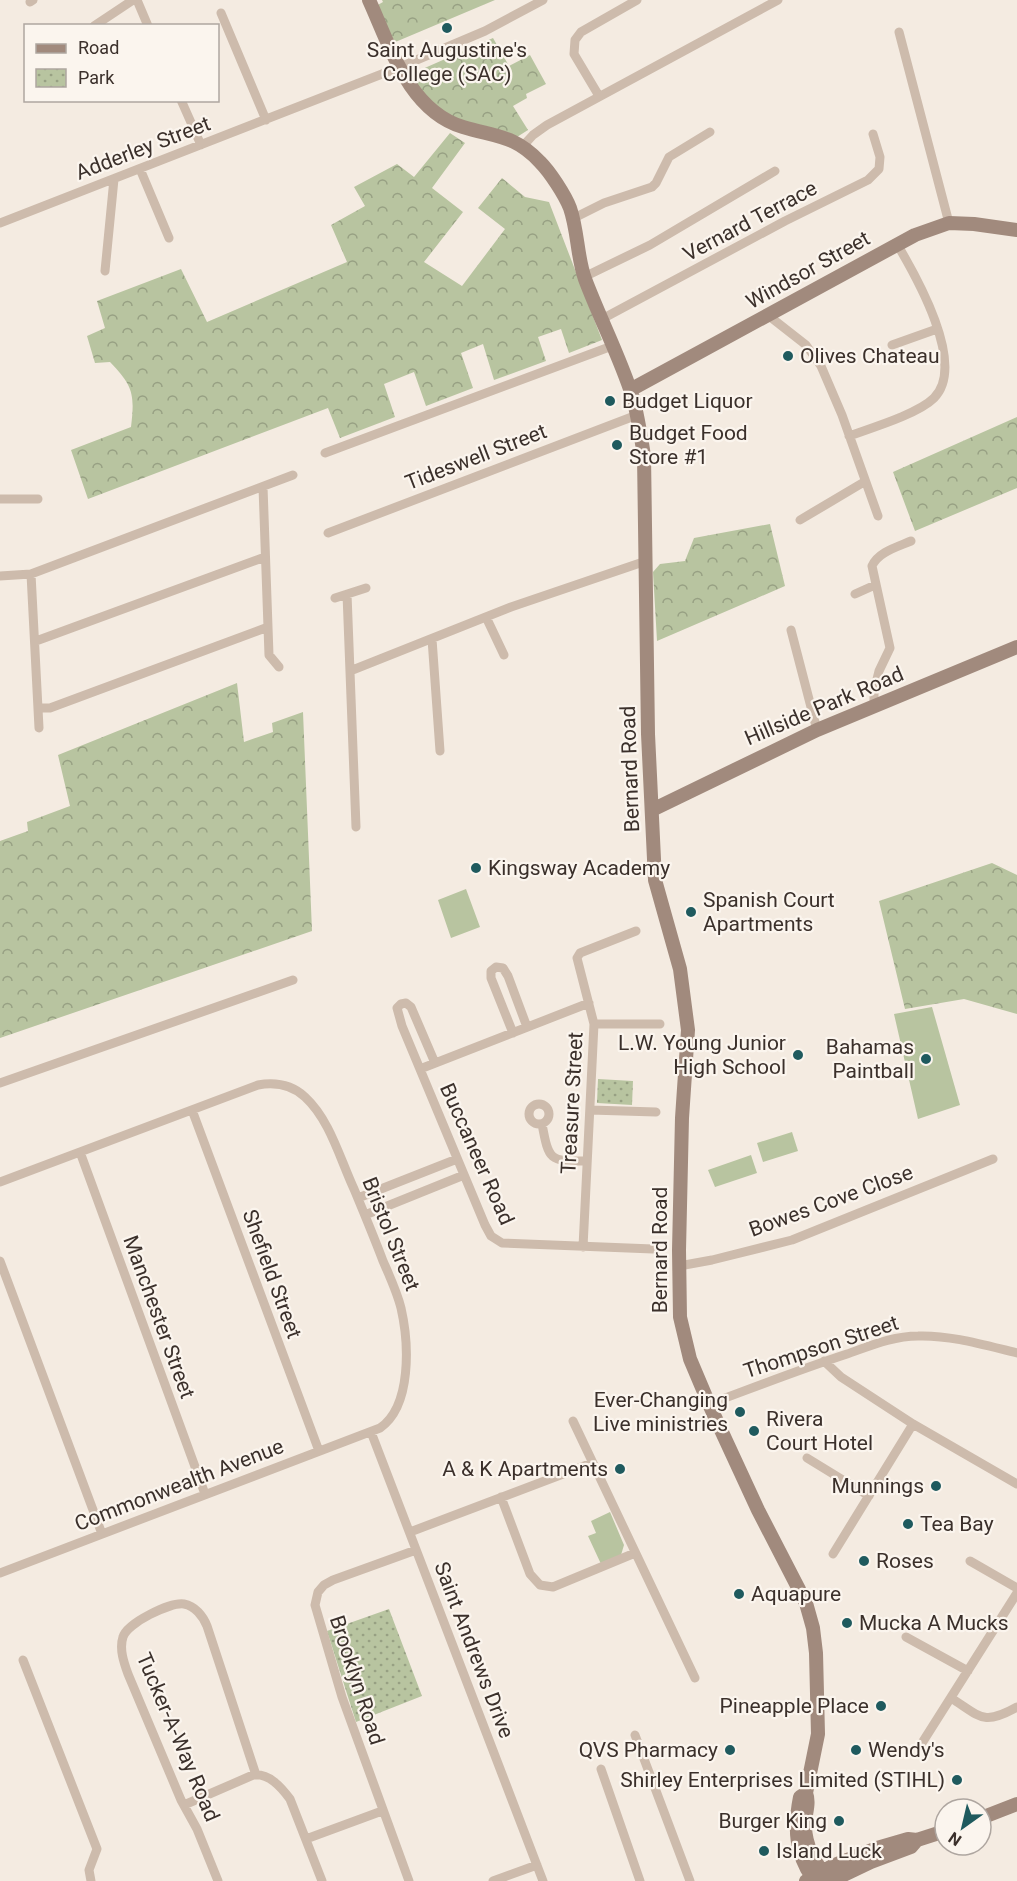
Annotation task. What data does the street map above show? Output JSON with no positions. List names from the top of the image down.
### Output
{
  "streets": {
    "main road": ["Windsor Street", "Hillside Park Road", "Bernard Road"],
    "street": [
      "Adderley Street",
      "Vernard Terrace",
      "Tideswell Street",
      "Treasure Street",
      "Buccaneer Road",
      "Bowes Cove Close",
      "Bristol Street",
      "Shefield Street",
      "Manchester Street",
      "Thompson Street",
      "Commonwealth Avenue",
      "Saint Andrews Drive",
      "Brooklyn Road",
      "Tucker-A-Way Road"
    ]
  },
  "crossings": [
    ["Adderley Street", "Bernard Road"],
    ["Vernard Terrace", "Bernard Road"],
    ["Windsor Street", "Bernard Road"],
    ["Tideswell Street", "Bernard Road"],
    ["Hillside Park Road", "Bernard Road"],
    ["Bernard Road", "Bowes Cove Close"],
    ["Bernard Road", "Thompson Street"],
    ["Treasure Street", "Buccaneer Road"],
    ["Bristol Street", "Shefield Street"],
    ["Bristol Street", "Commonwealth Avenue"],
    ["Bristol Street", "Saint Andrews Drive"],
    ["Shefield Street", "Commonwealth Avenue"],
    ["Manchester Street", "Commonwealth Avenue"],
    ["Commonwealth Avenue", "Saint Andrews Drive"],
    ["Saint Andrews Drive", "Brooklyn Road"]
  ],
  "places": [
    "Saint Augustine's College (SAC)",
    "Olives Chateau",
    "Budget Liquor",
    "Budget Food Store #1",
    "Kingsway Academy",
    "Spanish Court Apartments",
    "L.W. Young Junior High School",
    "Bahamas Paintball",
    "Ever-Changing Live ministries",
    "Rivera Court Hotel",
    "A & K Apartments",
    "Munnings",
    "Tea Bay",
    "Roses",
    "Aquapure",
    "Mucka A Mucks",
    "Pineapple Place",
    "QVS Pharmacy",
    "Wendy's",
    "Shirley Enterprises Limited (STIHL)",
    "Burger King",
    "Island Luck"
  ],
  "legend": ["Road", "Park"],
  "north": "bottom left"
}
